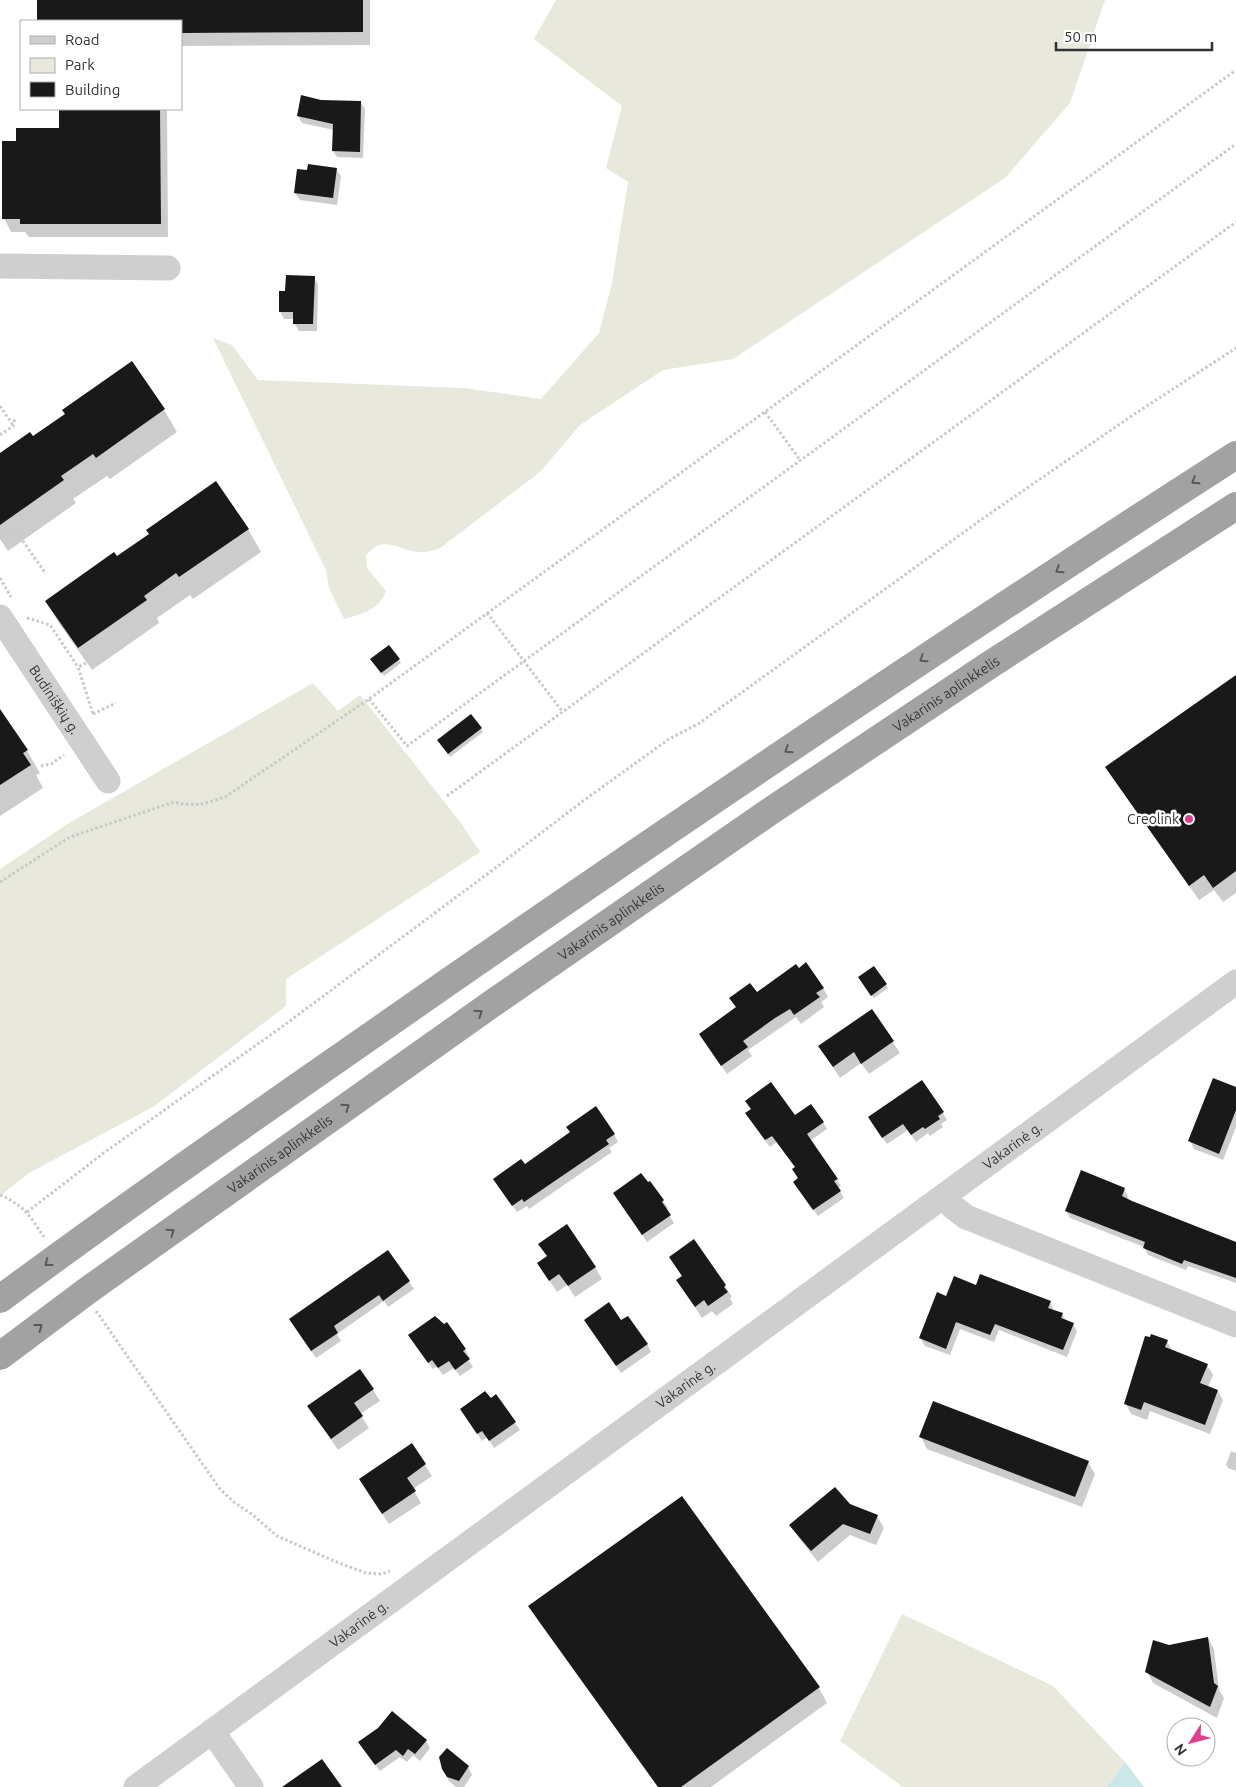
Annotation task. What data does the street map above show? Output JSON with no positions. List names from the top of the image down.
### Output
{
  "streets": {
    "highway": ["Vakarinis aplinkkelis"],
    "street": ["Budiniškių g.", "Vakarinė g."]
  },
  "places": ["Creolink"],
  "legend": ["Road", "Park", "Building"],
  "scale_bar": "50 m",
  "north": "bottom left"
}
